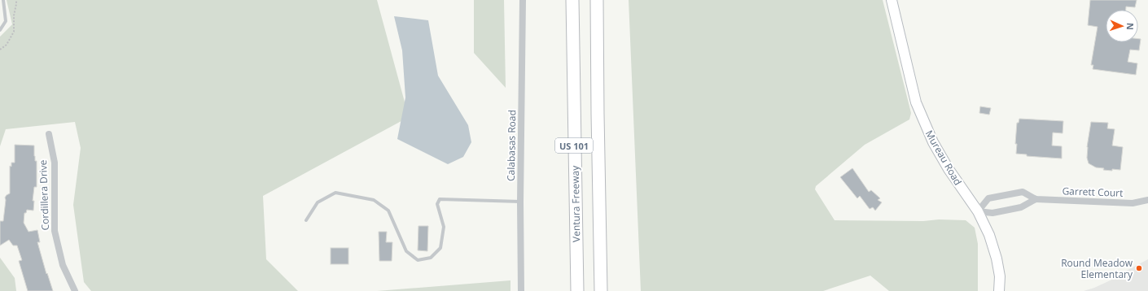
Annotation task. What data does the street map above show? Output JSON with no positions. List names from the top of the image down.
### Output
{
  "streets": {
    "highway": ["US 101", "Ventura Freeway"],
    "main road": ["Mureau Road"],
    "street": ["Calabasas Road", "Garrett Court", "Cordillera Drive"]
  },
  "crossings": [
    ["Mureau Road", "Garrett Court"]
  ],
  "places": ["Round Meadow Elementary"],
  "north": "right"
}
